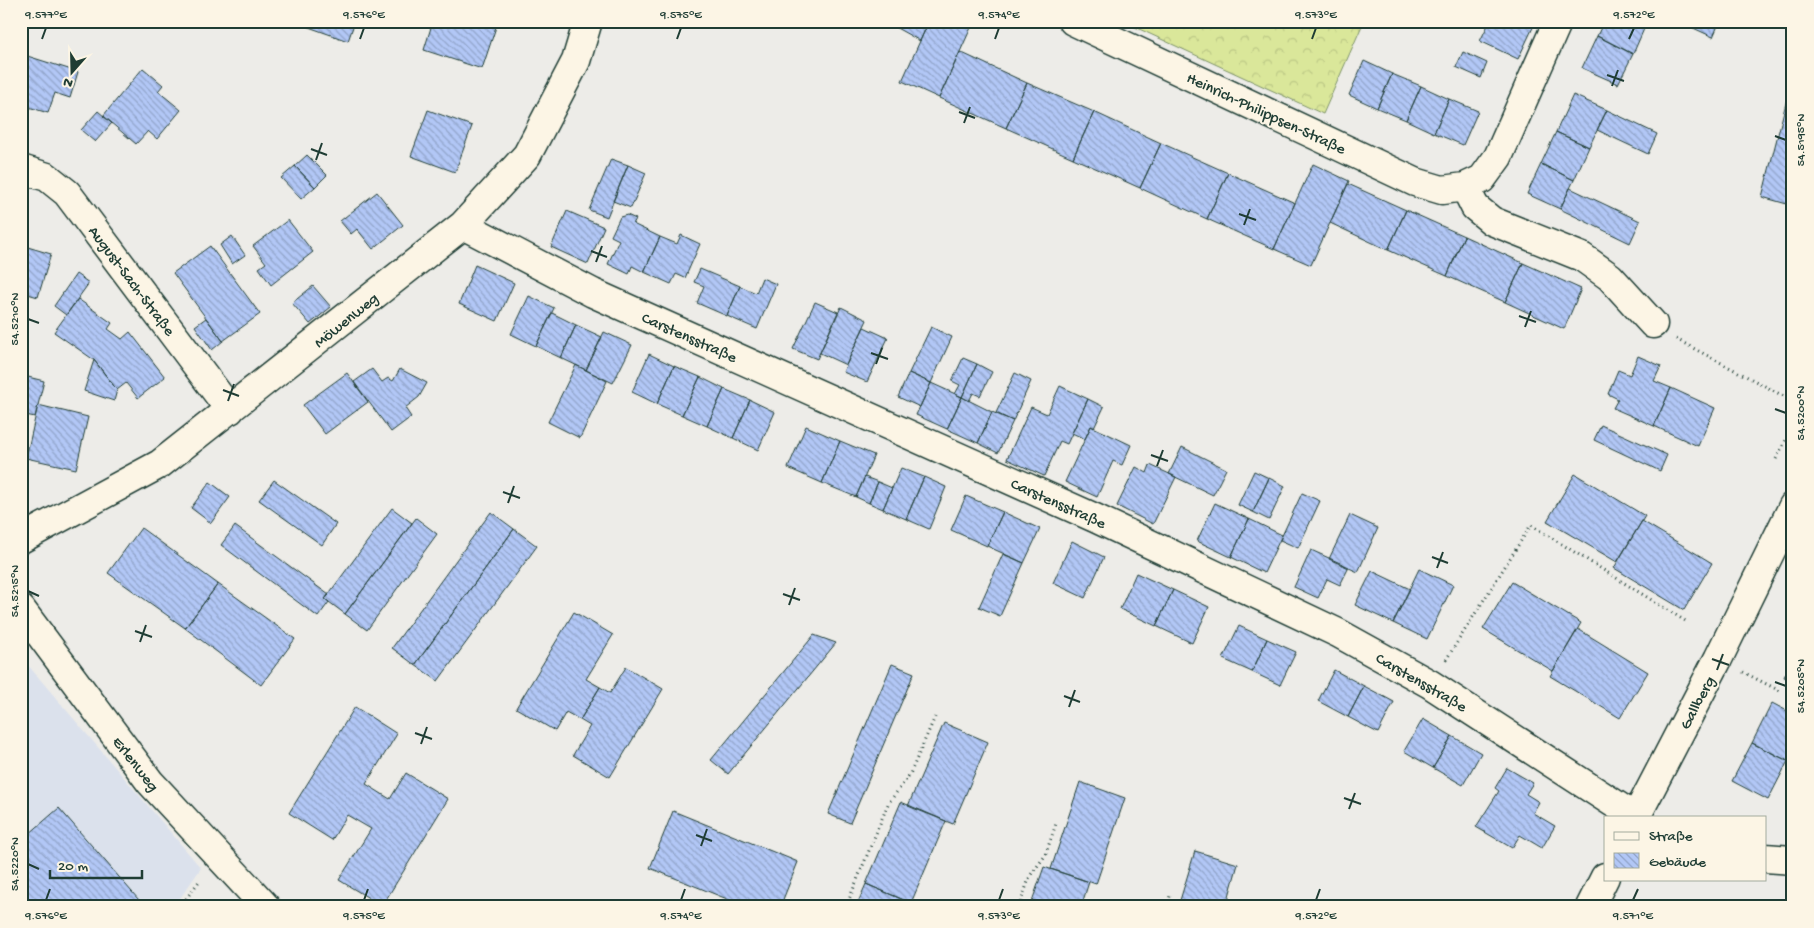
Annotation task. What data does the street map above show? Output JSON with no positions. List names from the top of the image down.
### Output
{
  "streets": {
    "street": [
      "Heinrich-Philippsen-Straße",
      "August-Sach-Straße",
      "Möwenweg",
      "Carstensstraße",
      "Gallberg",
      "Erlenweg"
    ]
  },
  "crossings": [
    ["August-Sach-Straße", "Möwenweg"],
    ["Möwenweg", "Carstensstraße"]
  ],
  "legend": ["Straße", "Gebäude"],
  "scale_bar": "20 m",
  "north": "bottom",
  "coordinates": [
    "9.577°E",
    "9.576°E",
    "9.575°E",
    "9.574°E",
    "9.573°E",
    "9.572°E",
    "54.5195°N",
    "54.5210°N",
    "54.5200°N",
    "54.5215°N",
    "54.5205°N",
    "54.5220°N",
    "9.571°E"
  ]
}
